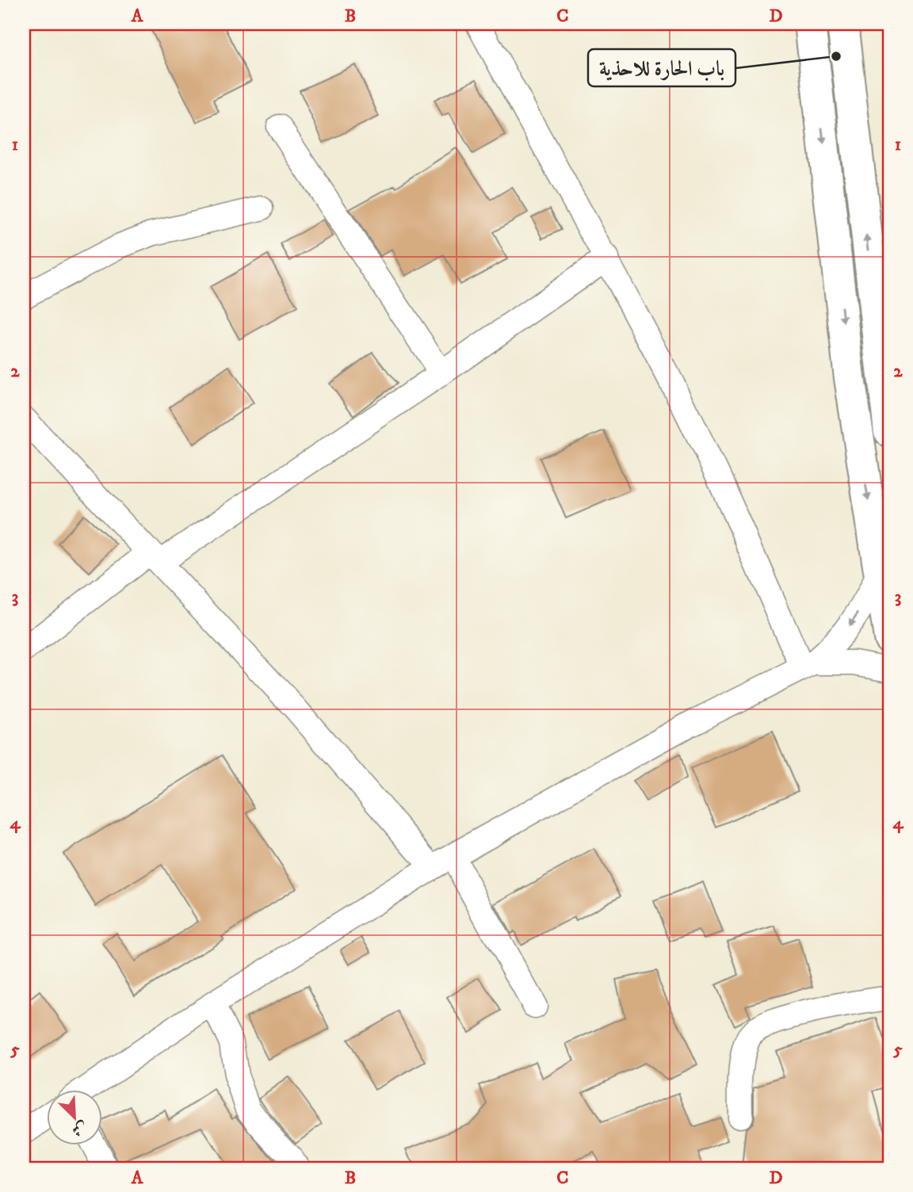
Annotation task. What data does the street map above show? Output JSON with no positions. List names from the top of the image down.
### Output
{
  "places": ["باب الحارة للاحذية"],
  "north": "bottom right",
  "grid": {
    "columns": [
      "A",
      "B",
      "C",
      "D"
    ],
    "rows": [
      "1",
      "2",
      "3",
      "4",
      "5"
    ]
  }
}
